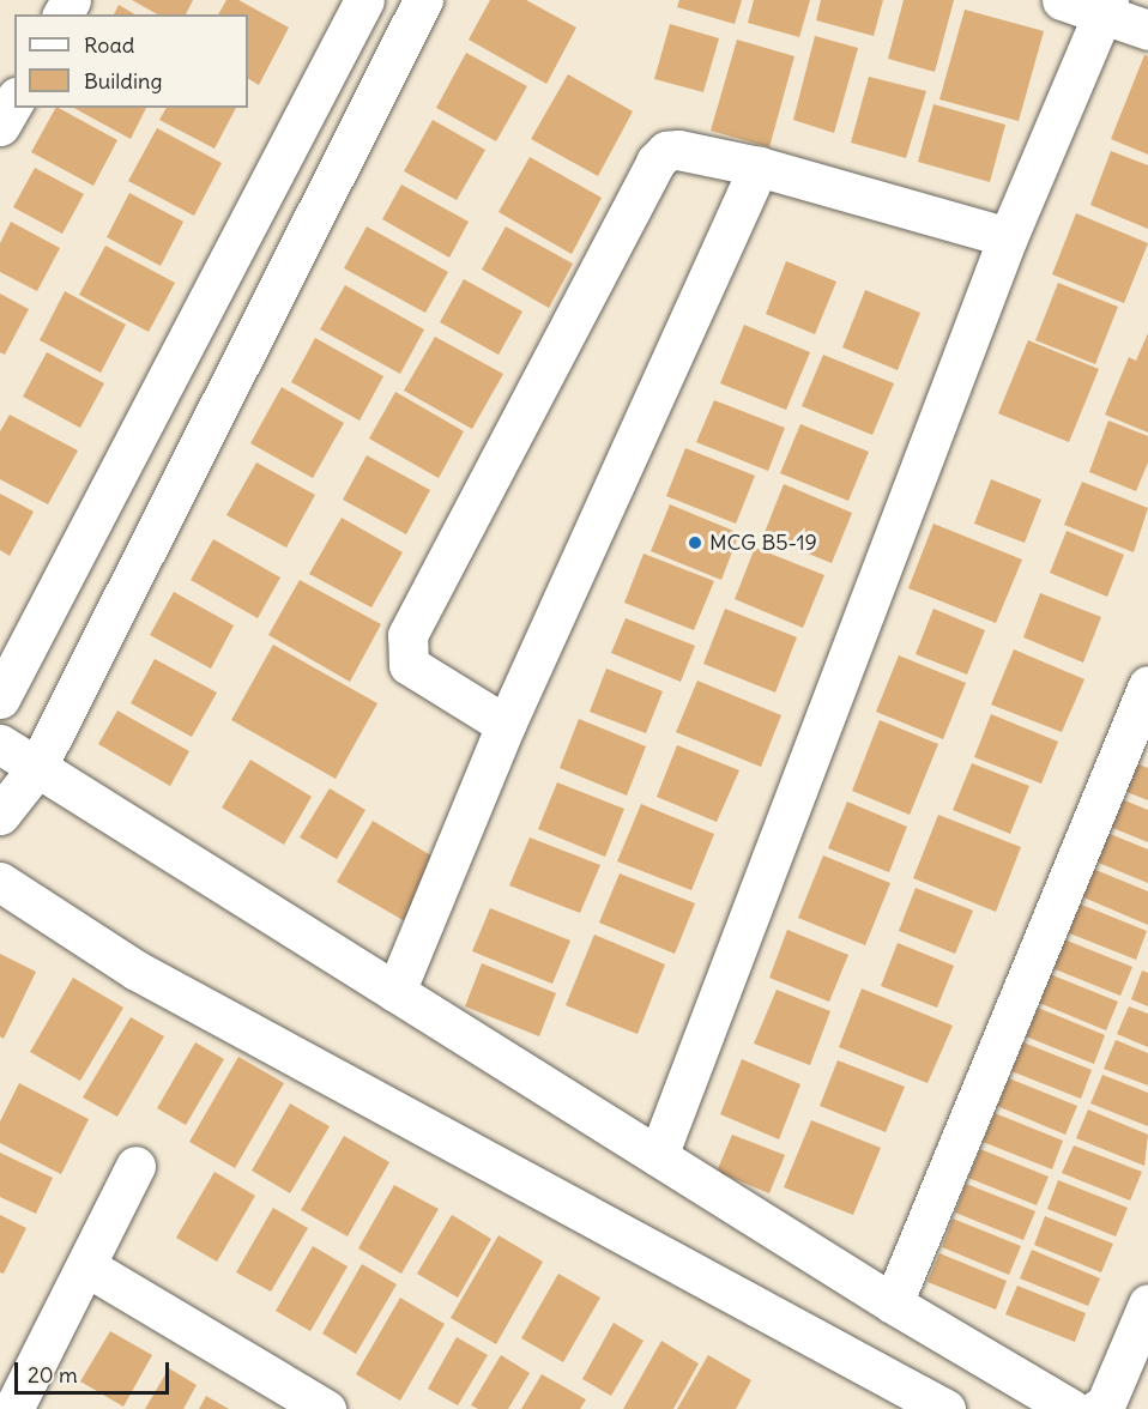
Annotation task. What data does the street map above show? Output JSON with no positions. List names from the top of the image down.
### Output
{
  "places": ["MCG B5-19"],
  "legend": ["Road", "Building"],
  "scale_bar": "20 m"
}
